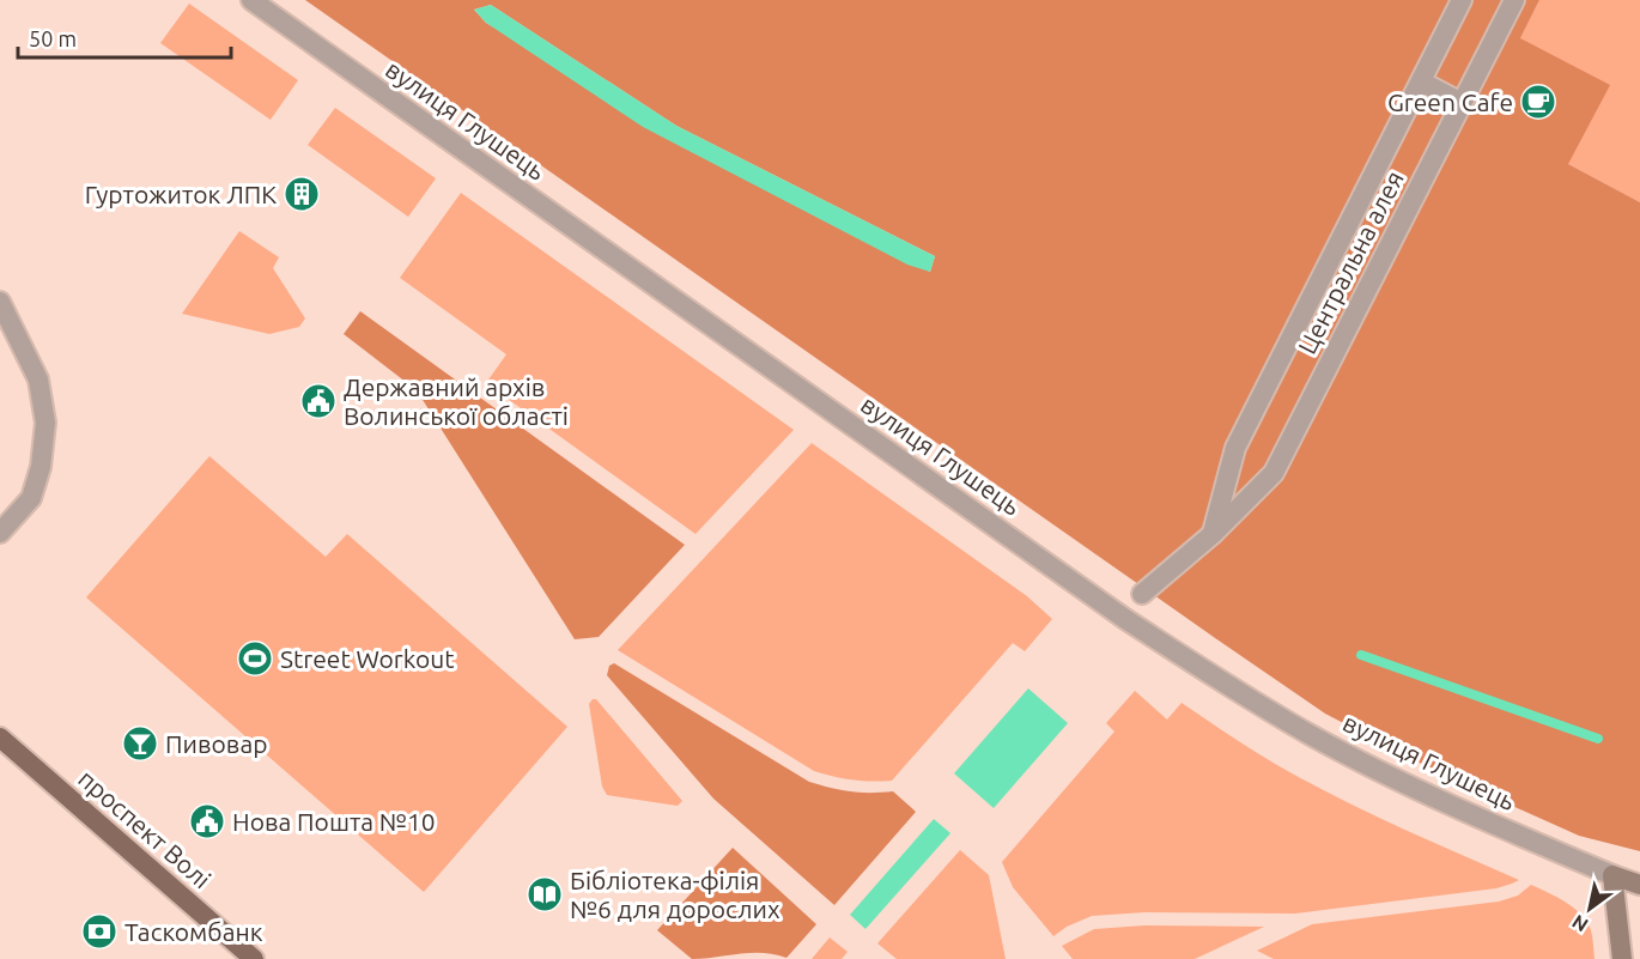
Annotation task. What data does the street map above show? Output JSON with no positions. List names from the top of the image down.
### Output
{
  "streets": {
    "main road": ["вулиця Глушець", "проспект Волі"],
    "street": ["Центральна алея"]
  },
  "places": {
    "cafe": ["Green Cafe"],
    "building": ["Гуртожиток ЛПК"],
    "public building": ["Державний архів Волинської області", "Нова Пошта №10"],
    "sports": ["Street Workout"],
    "bar": ["Пивовар"],
    "library": ["Бібліотека-філія №6 для дорослих"],
    "bank": ["Таскомбанк"]
  },
  "scale_bar": "50 m",
  "north": "bottom left"
}
